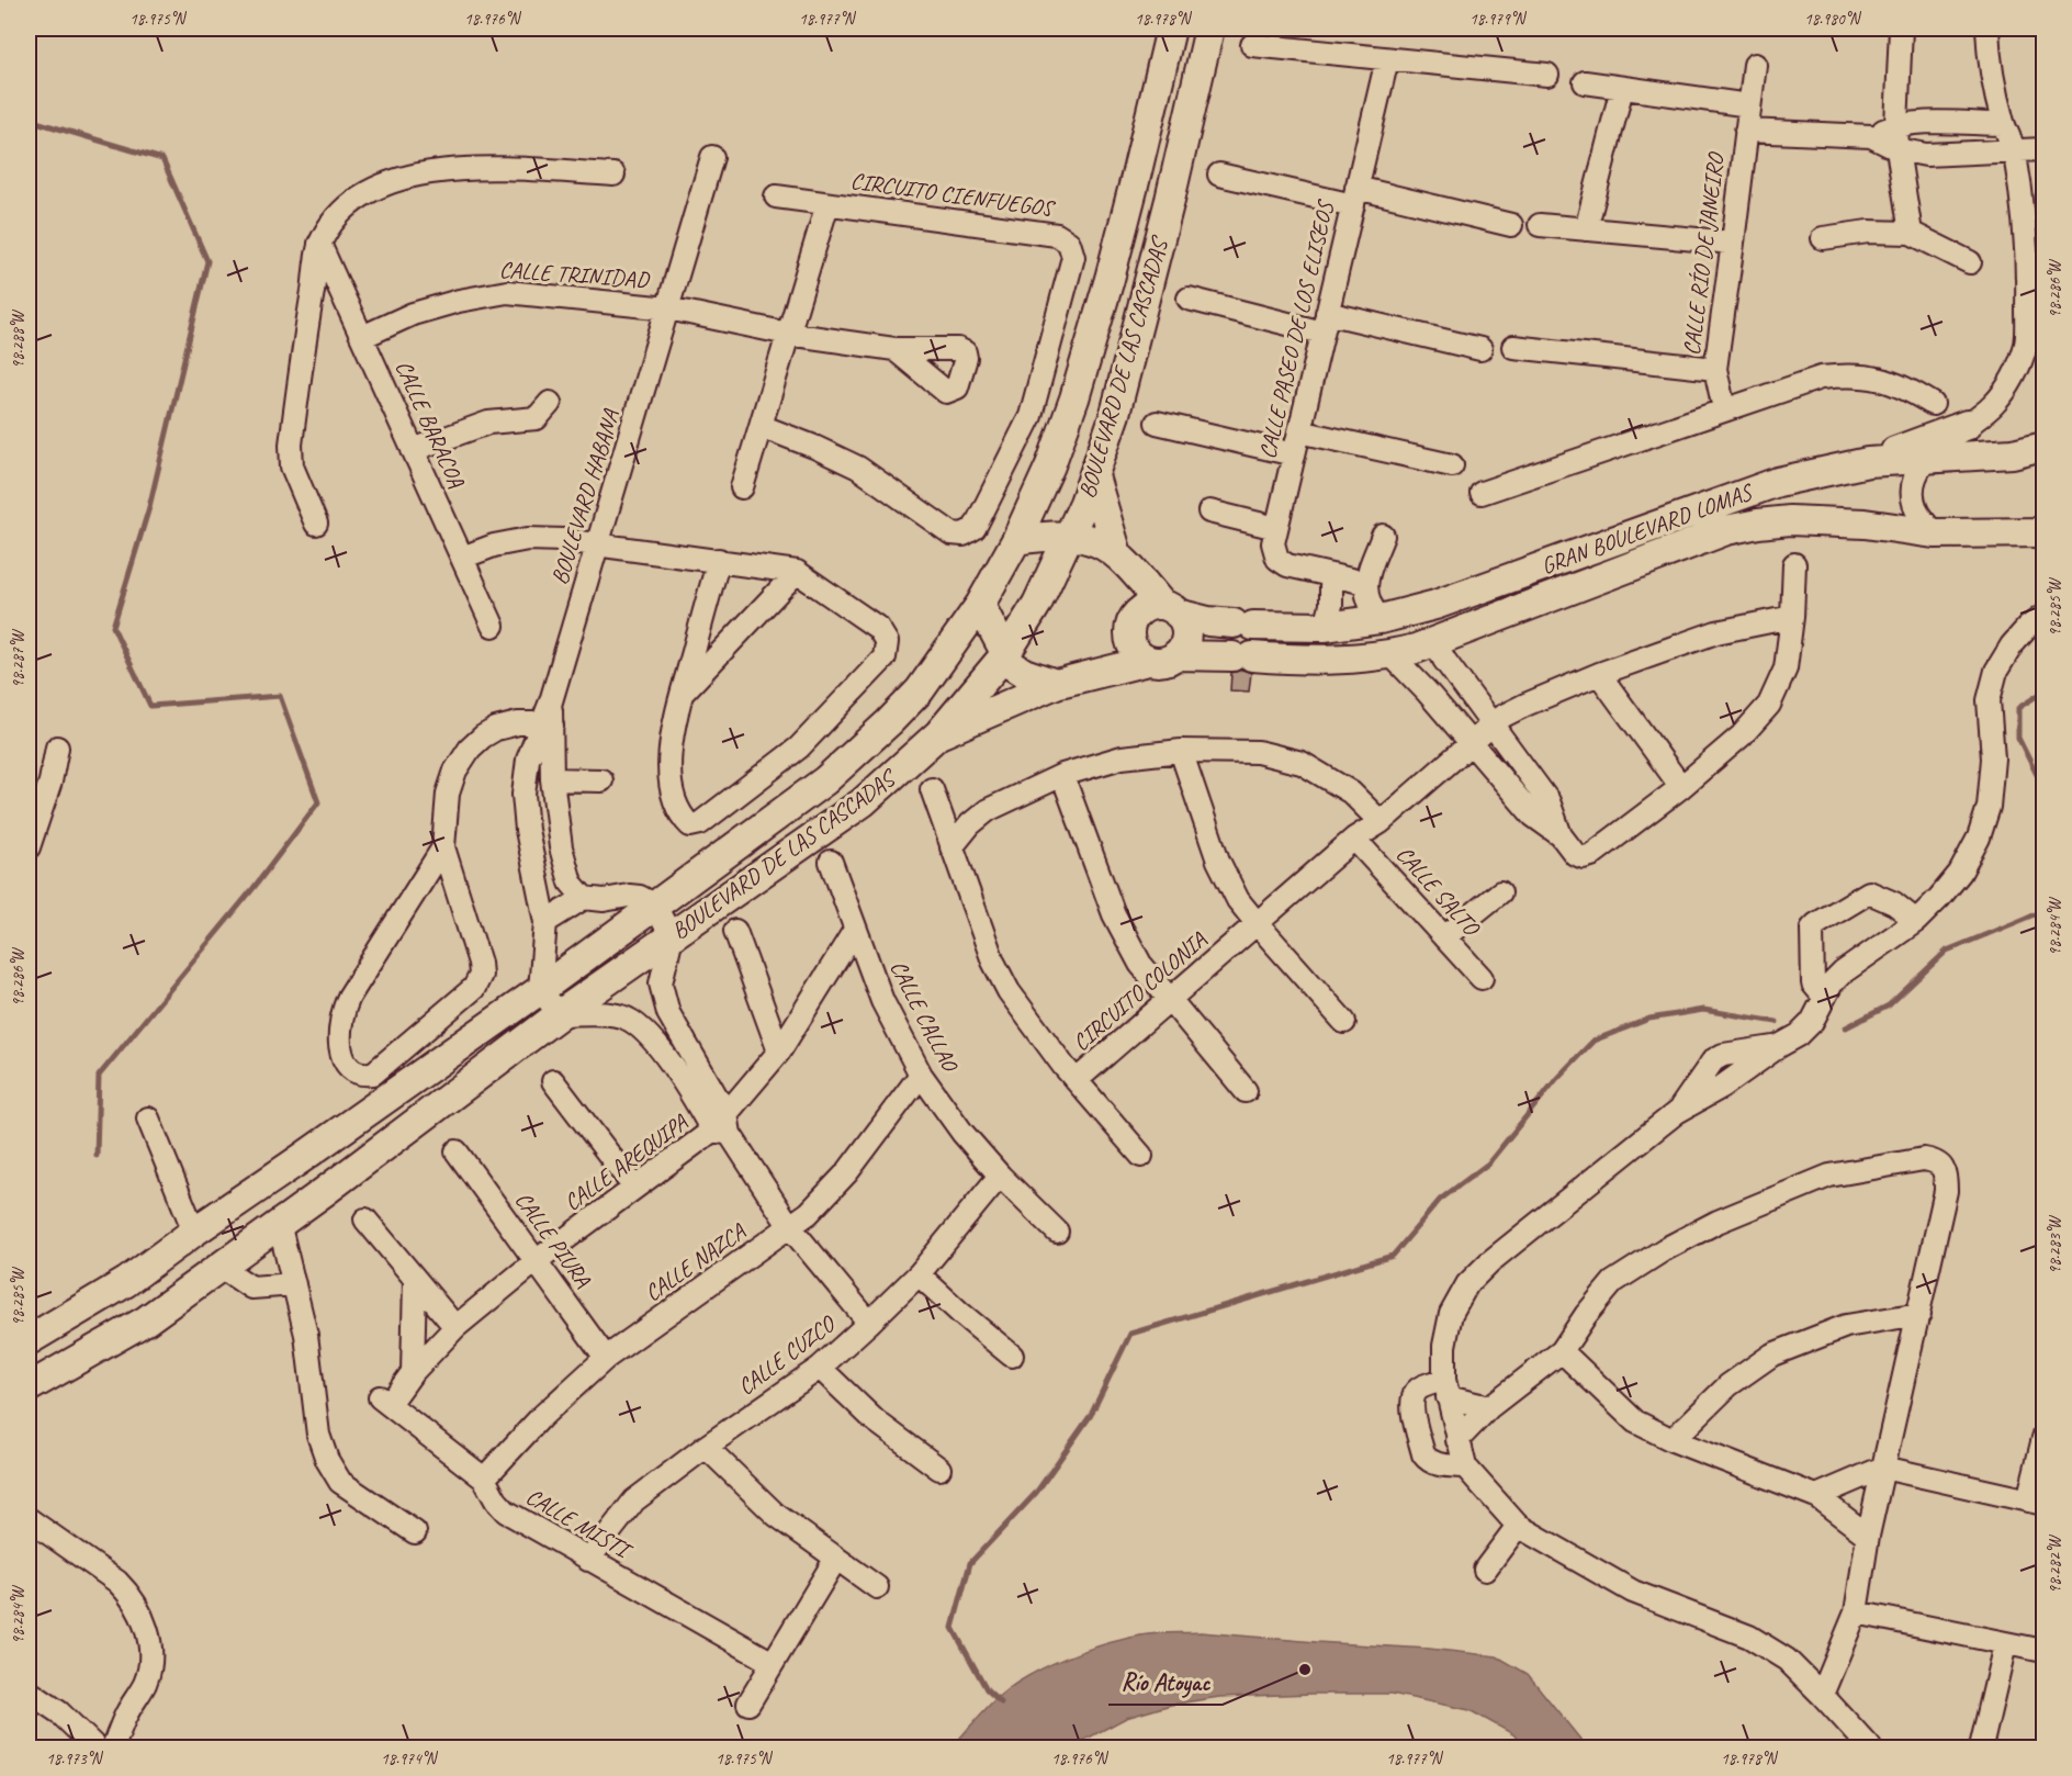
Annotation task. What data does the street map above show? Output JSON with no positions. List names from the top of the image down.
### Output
{
  "streets": {
    "main road": ["BOULEVARD DE LAS CASCADAS", "GRAN BOULEVARD LOMAS"],
    "street": [
      "CIRCUITO CIENFUEGOS",
      "CALLE RÍO DE JANEIRO",
      "CALLE TRINIDAD",
      "CALLE PASEO DE LOS ELISEOS",
      "CALLE BARACOA",
      "BOULEVARD HABANA",
      "CALLE SALTO",
      "CIRCUITO COLONIA",
      "CALLE CALLAO",
      "CALLE AREQUIPA",
      "CALLE PIURA",
      "CALLE NAZCA",
      "CALLE CUZCO",
      "CALLE MISTI"
    ]
  },
  "crossings": [
    ["CIRCUITO CIENFUEGOS", "CALLE TRINIDAD"],
    ["CALLE TRINIDAD", "CALLE BARACOA"],
    ["CALLE TRINIDAD", "BOULEVARD HABANA"],
    ["BOULEVARD DE LAS CASCADAS", "BOULEVARD HABANA"],
    ["BOULEVARD DE LAS CASCADAS", "GRAN BOULEVARD LOMAS"],
    ["CALLE SALTO", "CIRCUITO COLONIA"],
    ["CALLE CALLAO", "CALLE AREQUIPA"],
    ["CALLE CALLAO", "CALLE NAZCA"],
    ["CALLE CALLAO", "CALLE CUZCO"],
    ["CALLE AREQUIPA", "CALLE PIURA"],
    ["CALLE AREQUIPA", "CALLE MISTI"],
    ["CALLE PIURA", "CALLE NAZCA"],
    ["CALLE NAZCA", "CALLE MISTI"],
    ["CALLE CUZCO", "CALLE MISTI"]
  ],
  "places": ["Río Atoyac"],
  "coordinates": [
    "18.975°N",
    "18.976°N",
    "18.977°N",
    "18.978°N",
    "18.979°N",
    "18.980°N",
    "98.286°W",
    "98.288°W",
    "98.285°W",
    "98.287°W",
    "98.284°W",
    "98.283°W",
    "98.282°W",
    "18.973°N",
    "18.974°N"
  ]
}
